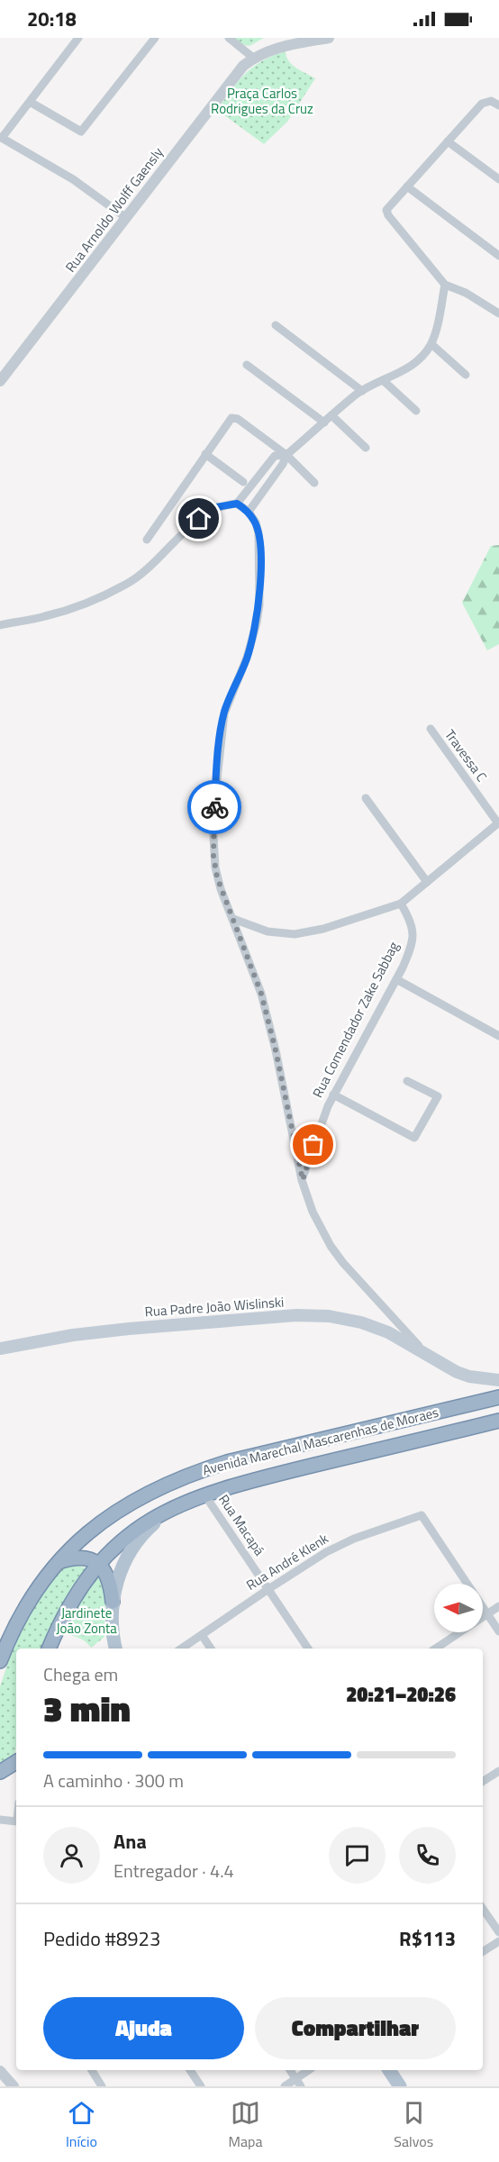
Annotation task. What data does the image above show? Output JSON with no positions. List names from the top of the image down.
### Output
{
  "streets": {
    "highway": ["Avenida Marechal Mascarenhas de Moraes"],
    "main road": ["Rua Padre João Wislinski"],
    "street": [
      "Rua Arnoldo Wolff Gaensly",
      "Travessa C",
      "Rua Comendador Zake Sabbag",
      "Rua Macapá",
      "Rua André Klenk"
    ]
  },
  "crossings": [
    ["Avenida Marechal Mascarenhas de Moraes", "Rua Macapá"],
    ["Rua Macapá", "Rua André Klenk"]
  ],
  "parks": ["Praça Carlos Rodrigues da Cruz", "Jardinete João Zonta"],
  "north": "left",
  "page": {
    "status": "20:18",
    "heading": ["3 min", "Chega em", "20:21–20:26"],
    "panel": [
      "Ana",
      "Entregador · 4.4",
      "Pedido #8923",
      "R$113"
    ],
    "bar": "A caminho · 300 m",
    "buttons": ["Ajuda", "Compartilhar"],
    "tabs": ["Início", "Mapa", "Salvos"]
  }
}
